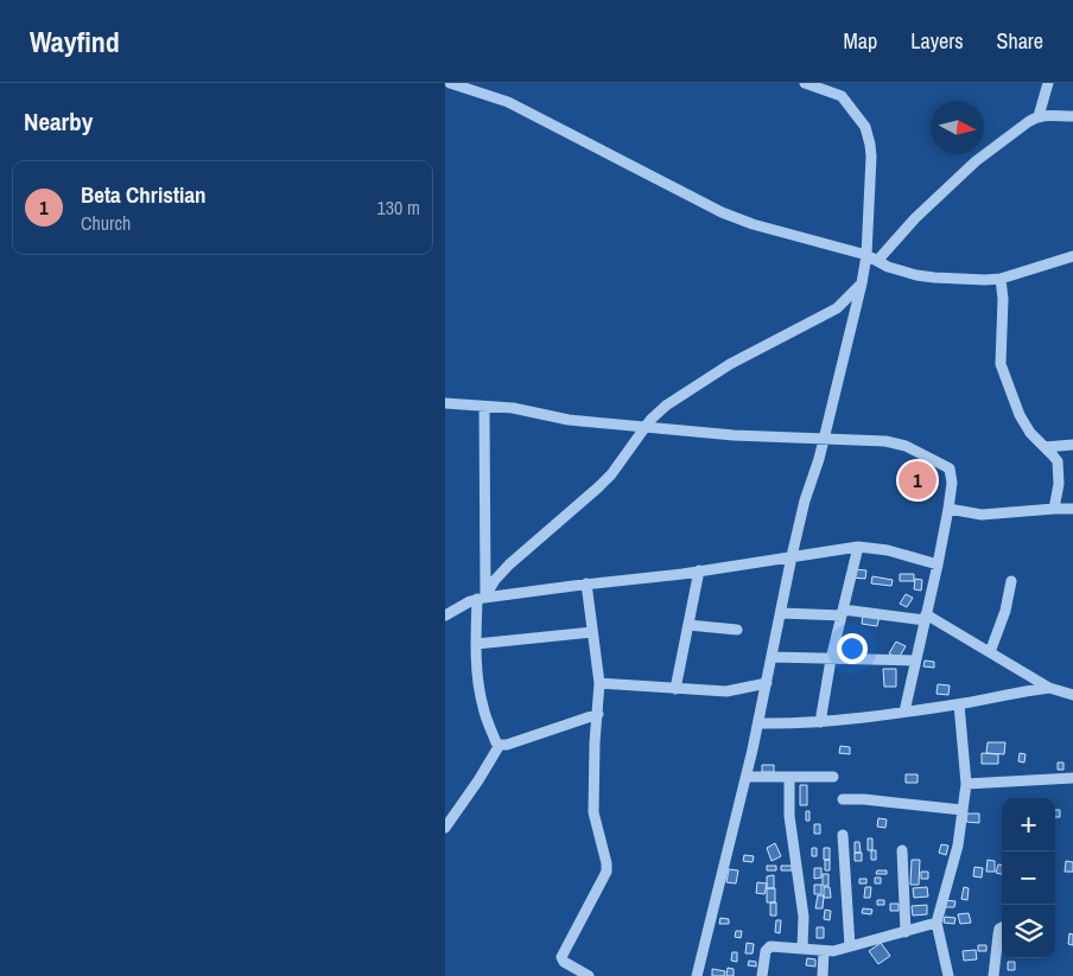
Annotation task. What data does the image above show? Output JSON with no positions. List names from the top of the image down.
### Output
{
  "north": "right",
  "page": {
    "header": "Wayfind",
    "nav": ["Map", "Layers", "Share"],
    "heading": "Nearby",
    "list": [
      {
        "mark": "1",
        "name": "Beta Christian",
        "note": "Church",
        "value": "130 m"
      }
    ],
    "pins": "1",
    "map_buttons": ["+", "−"]
  }
}
